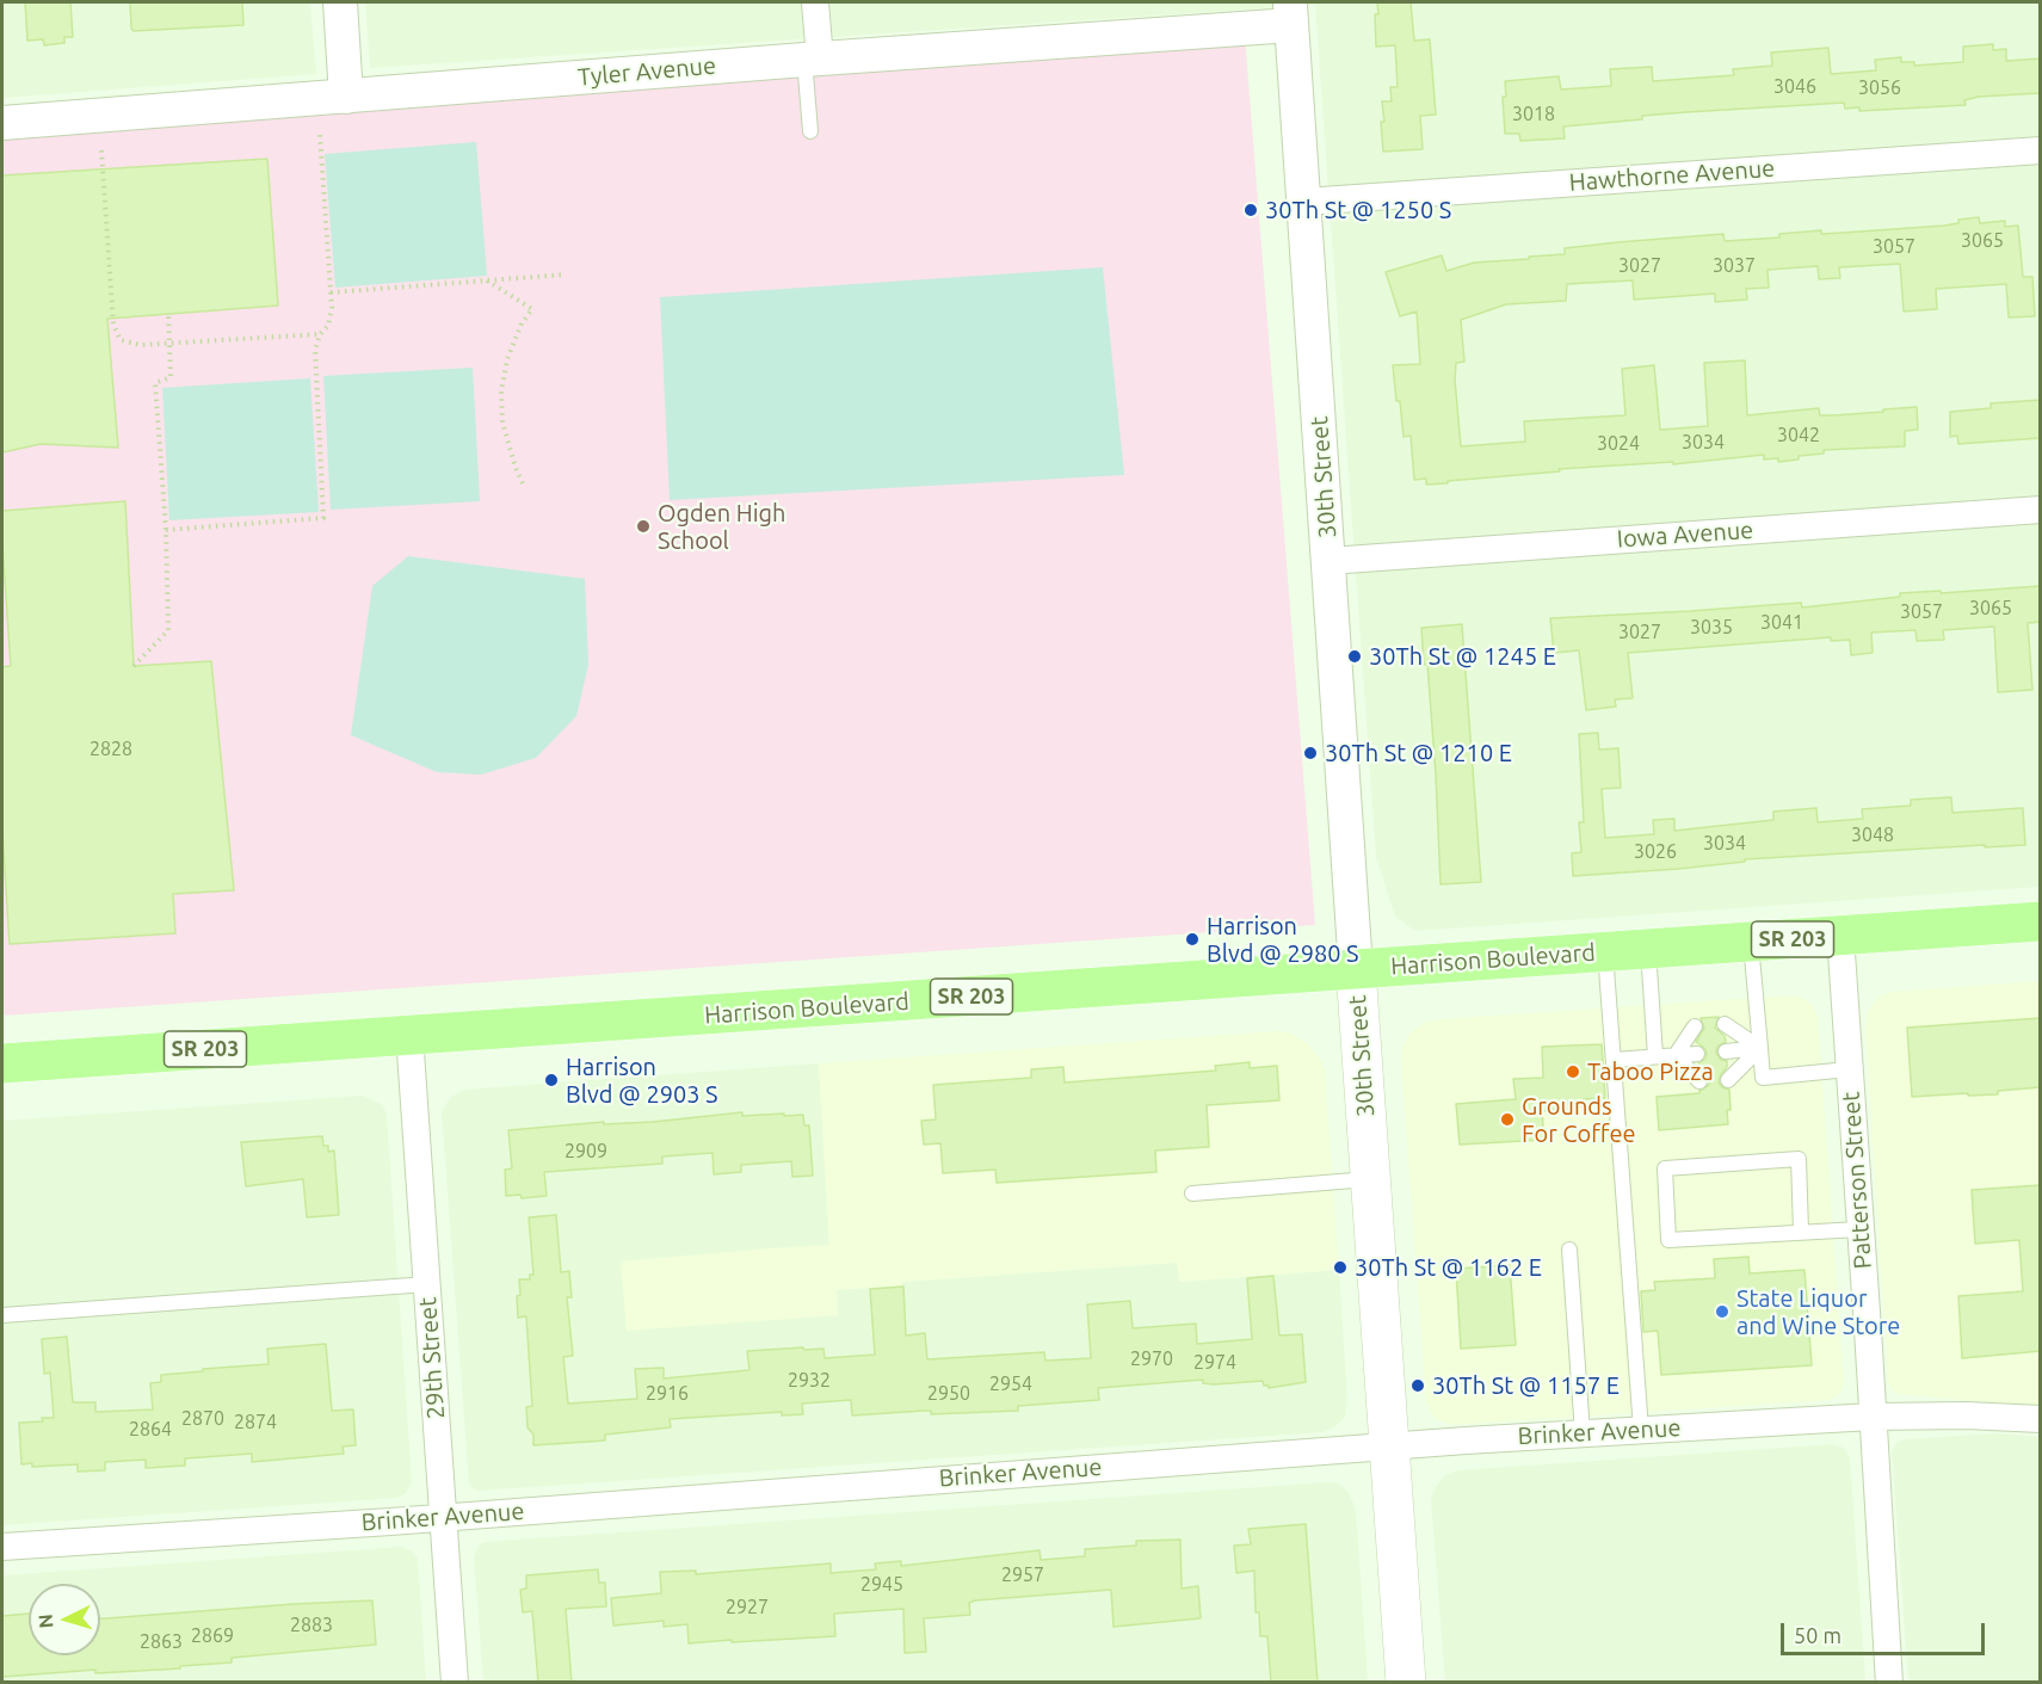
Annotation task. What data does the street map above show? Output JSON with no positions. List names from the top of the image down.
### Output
{
  "streets": {
    "main road": ["30th Street", "SR 203", "Harrison Boulevard"],
    "street": [
      "Tyler Avenue",
      "Hawthorne Avenue",
      "Iowa Avenue",
      "Patterson Street",
      "29th Street",
      "Brinker Avenue"
    ]
  },
  "crossings": [
    ["Tyler Avenue", "30th Street"],
    ["Hawthorne Avenue", "30th Street"],
    ["30th Street", "Iowa Avenue"],
    ["30th Street", "Harrison Boulevard"],
    ["30th Street", "Brinker Avenue"],
    ["Harrison Boulevard", "Patterson Street"],
    ["Harrison Boulevard", "29th Street"],
    ["Patterson Street", "Brinker Avenue"],
    ["29th Street", "Brinker Avenue"]
  ],
  "places": [
    "30Th St @ 1250 S",
    "Ogden High School",
    "30Th St @ 1245 E",
    "30Th St @ 1210 E",
    "Harrison Blvd @ 2980 S",
    "Taboo Pizza",
    "Harrison Blvd @ 2903 S",
    "Grounds For Coffee",
    "30Th St @ 1162 E",
    "State Liquor and Wine Store",
    "30Th St @ 1157 E"
  ],
  "house_numbers": [
    "3046",
    "3056",
    "3018",
    "3065",
    "3057",
    "3027",
    "3037",
    "3042",
    "3034",
    "3024",
    "3065",
    "3057",
    "3041",
    "3035",
    "3027",
    "2828",
    "3048",
    "3034",
    "3026",
    "2909",
    "2970",
    "2974",
    "2932",
    "2954",
    "2916",
    "2950",
    "2870",
    "2874",
    "2864",
    "2957",
    "2945",
    "2927",
    "2883",
    "2869",
    "2863"
  ],
  "scale_bar": "50 m",
  "north": "left"
}
